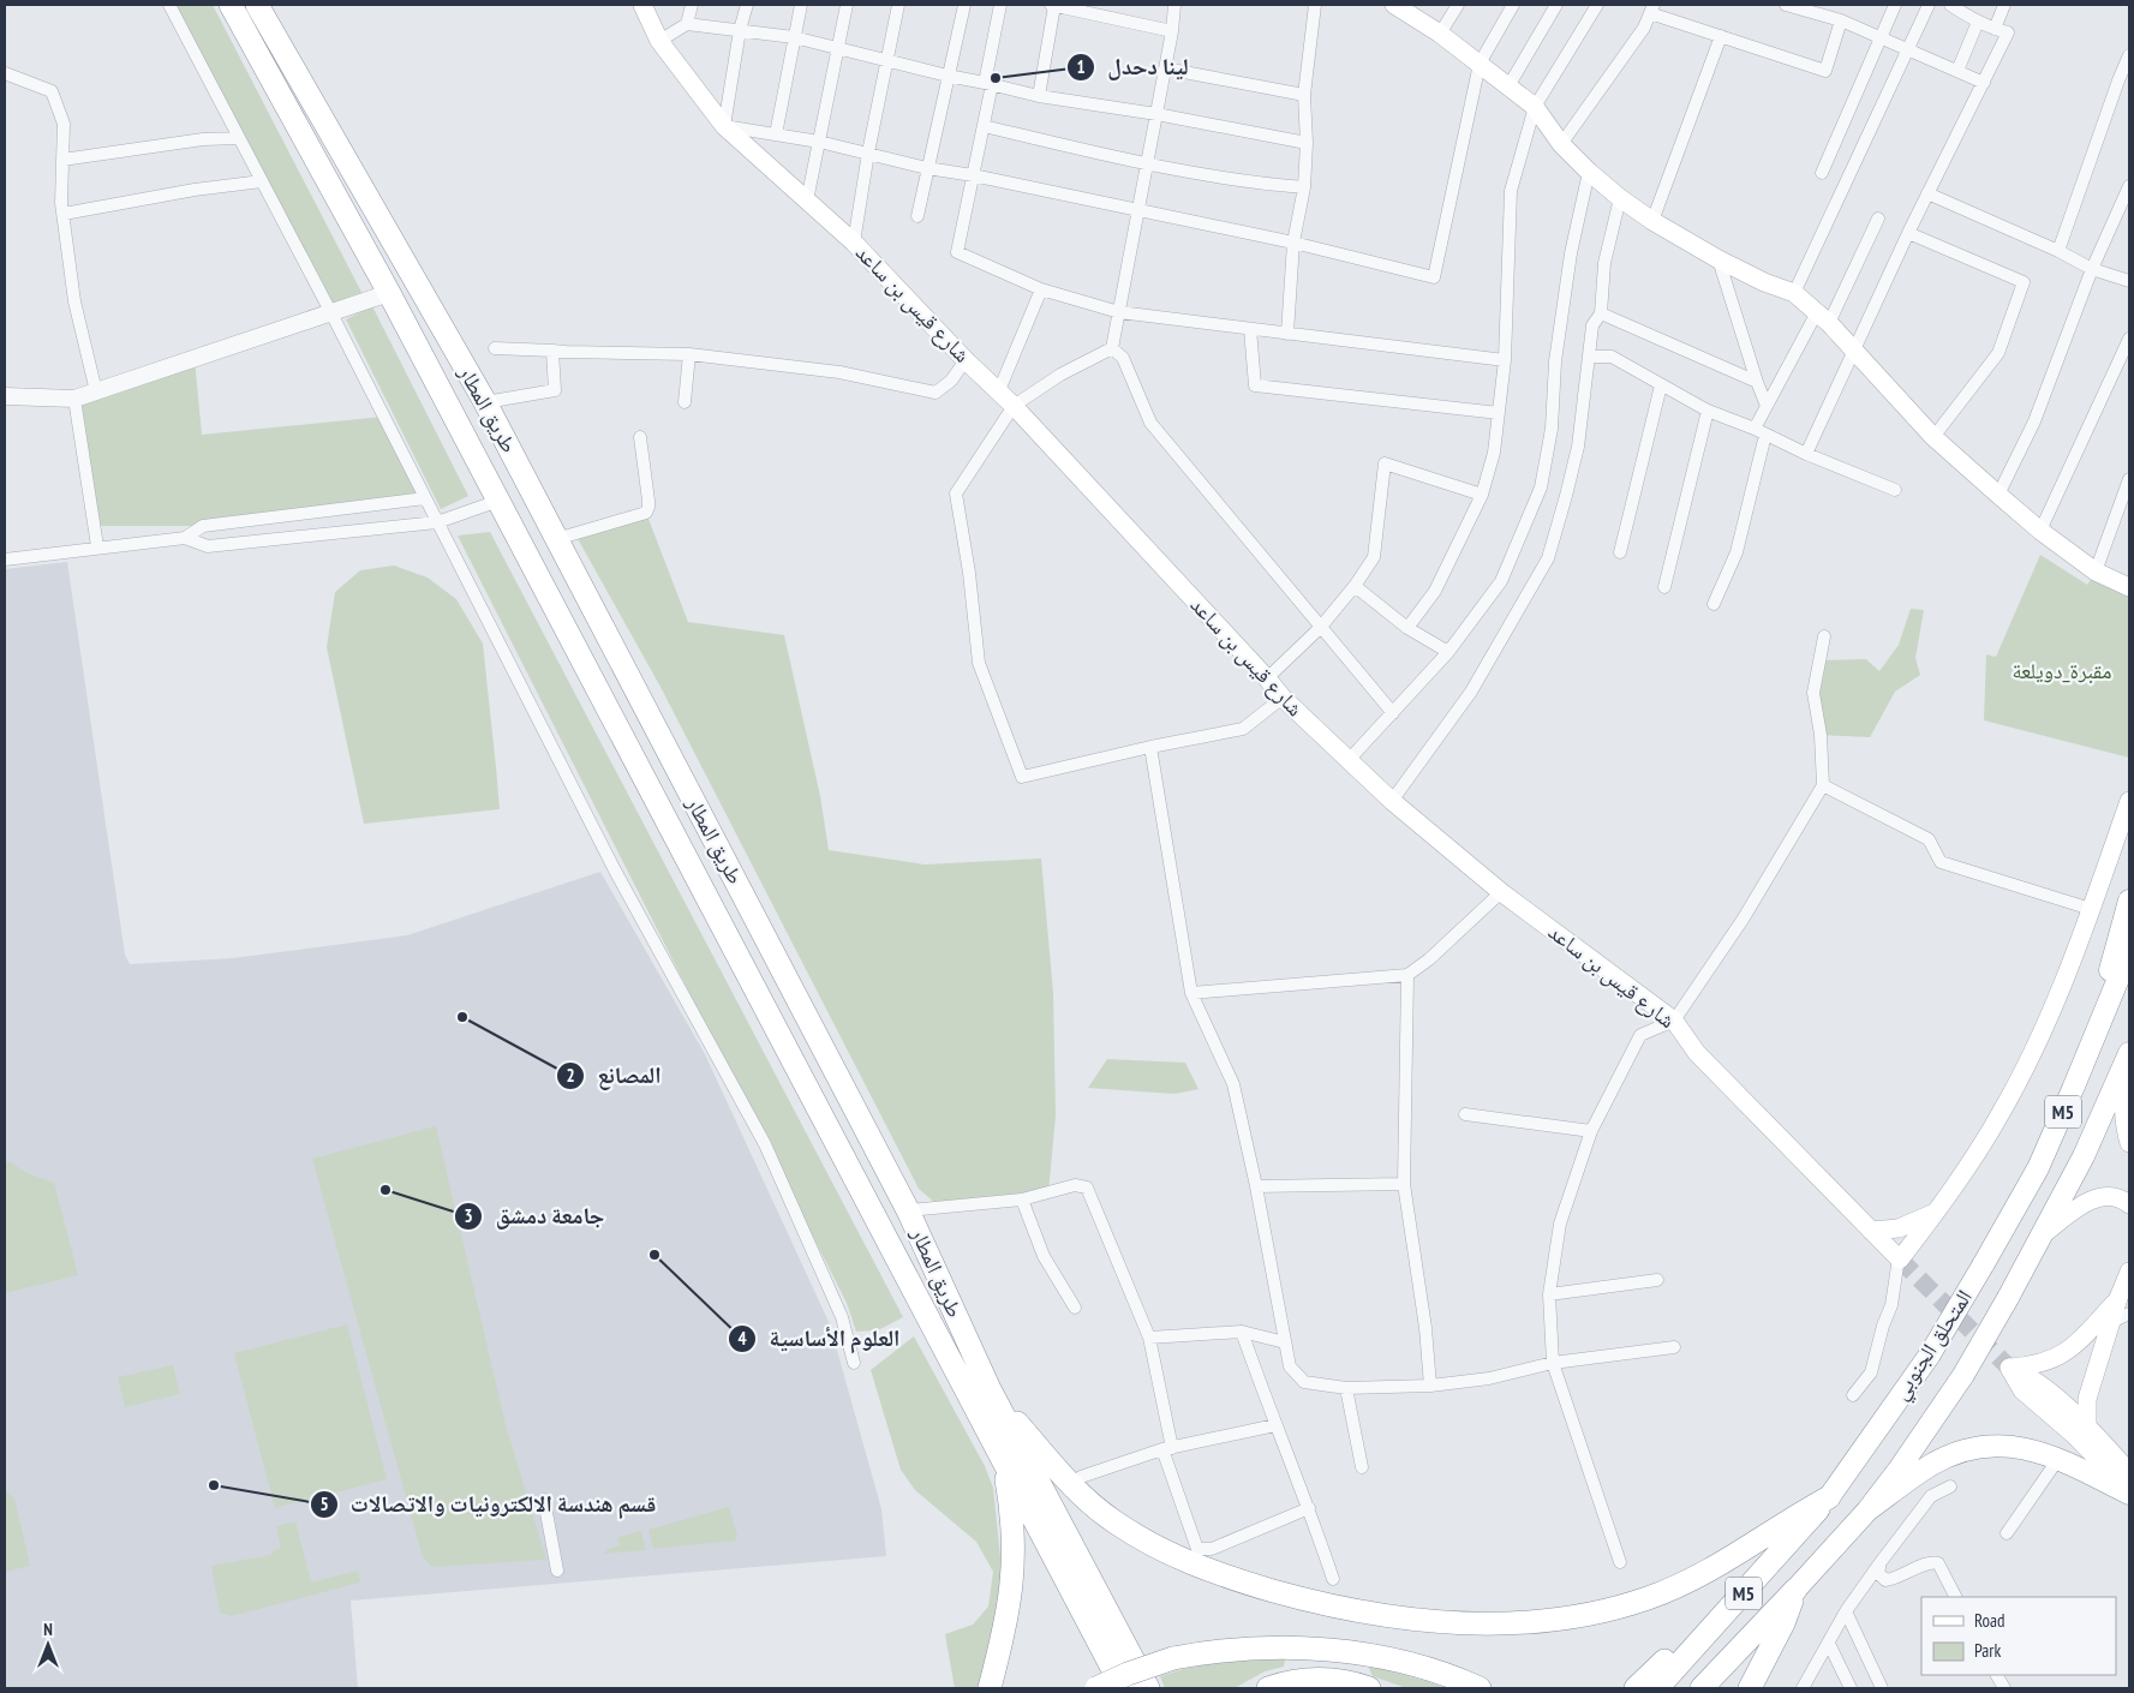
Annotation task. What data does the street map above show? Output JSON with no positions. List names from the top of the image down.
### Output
{
  "streets": {
    "highway": ["طريق المطار", "M5", "المتحلق الجنوبي"],
    "main road": ["شارع قيس بن ساعد"]
  },
  "parks": ["مقبرة_دويلعة"],
  "places": [
    "لينا دحدل",
    "المصانع",
    "جامعة دمشق",
    "العلوم الأساسية",
    "قسم هندسة الالكترونيات والاتصالات"
  ],
  "legend": ["Road", "Park"],
  "north": "top"
}
